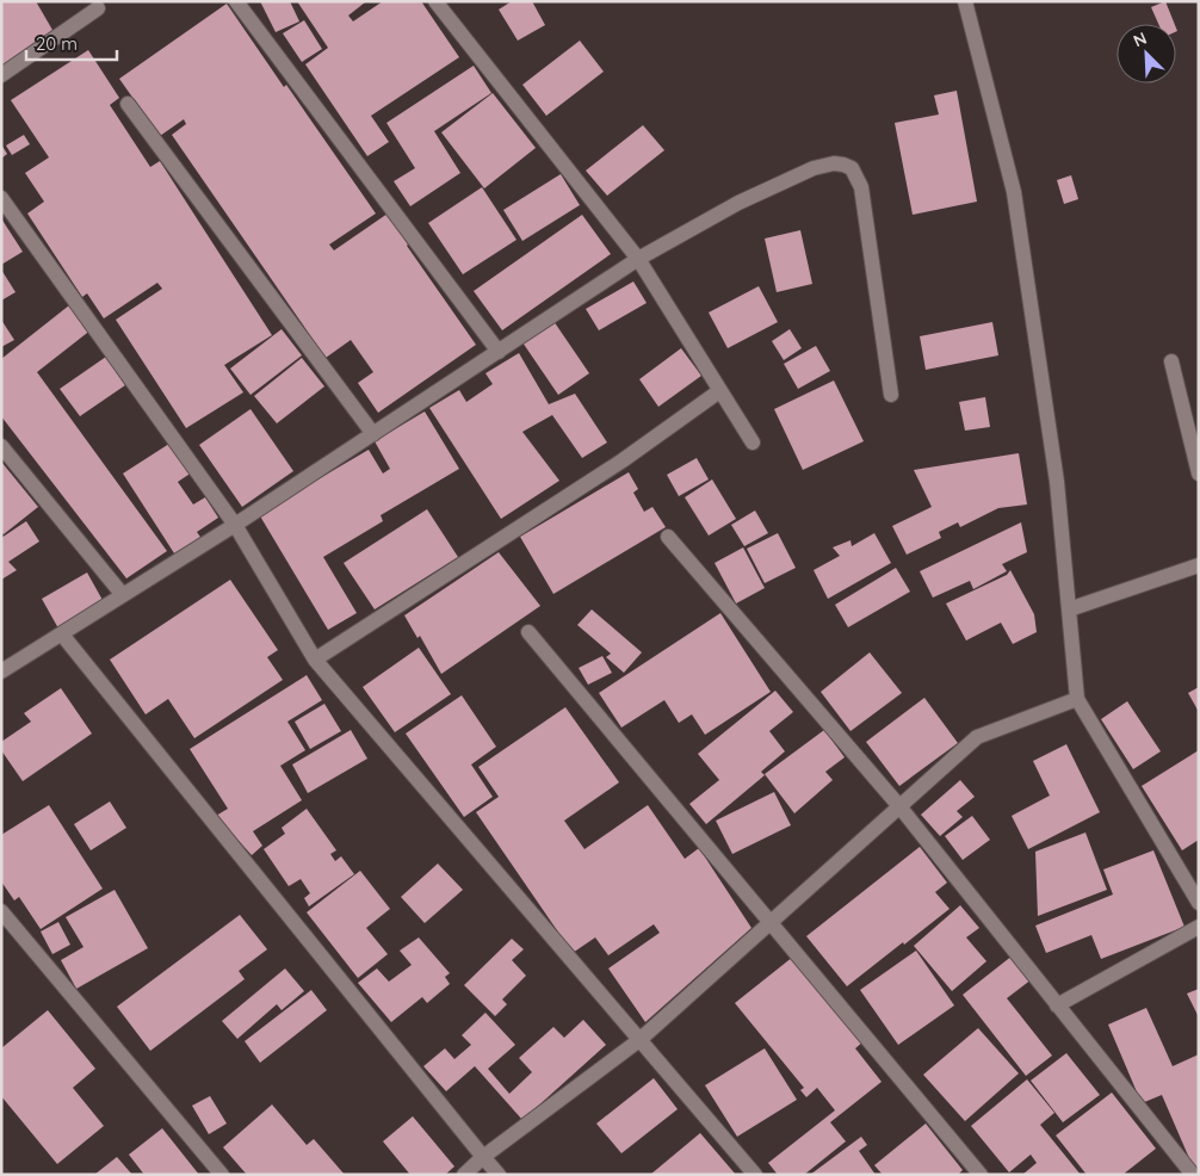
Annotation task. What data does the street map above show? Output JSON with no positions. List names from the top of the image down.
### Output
{
  "scale_bar": "20 m",
  "north": "top left"
}
